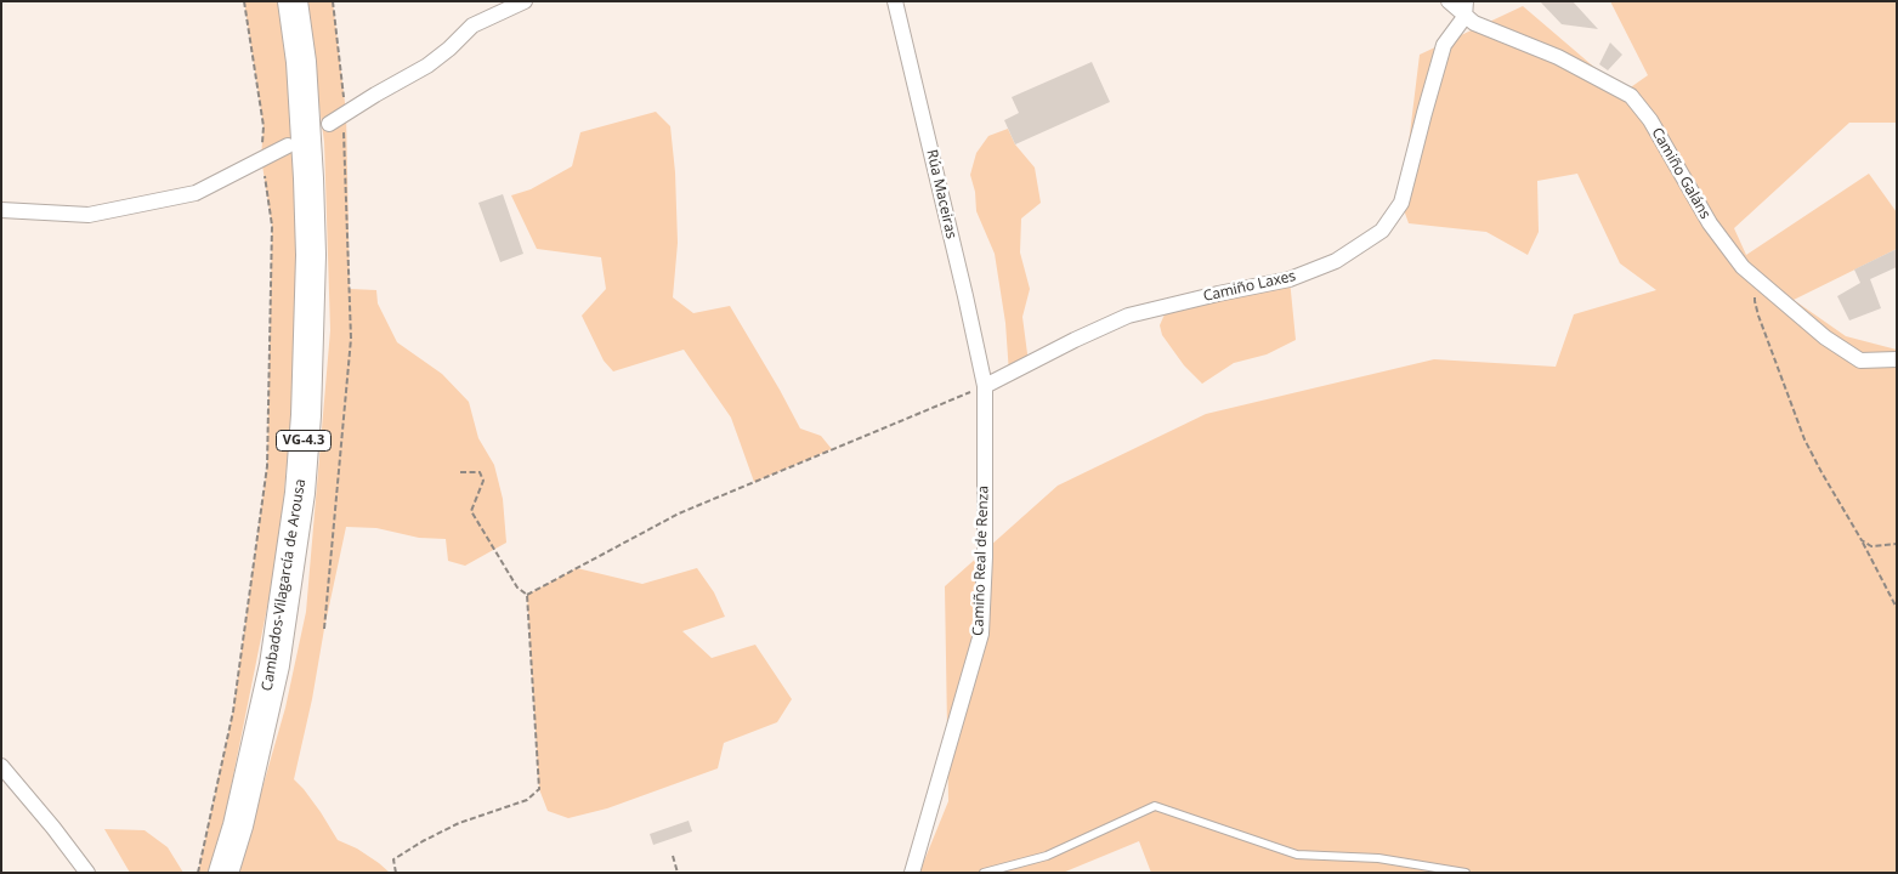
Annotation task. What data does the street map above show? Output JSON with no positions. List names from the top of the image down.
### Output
{
  "streets": {
    "highway": ["VG-4.3", "Cambados-Vilagarcía de Arousa"],
    "street": [
      "Camiño Galáns",
      "Rúa Maceiras",
      "Camiño Laxes",
      "Camiño Real de Renza"
    ]
  },
  "crossings": [
    ["Camiño Galáns", "Camiño Laxes"],
    ["Rúa Maceiras", "Camiño Laxes"],
    ["Rúa Maceiras", "Camiño Real de Renza"],
    ["Camiño Laxes", "Camiño Real de Renza"]
  ]
}
